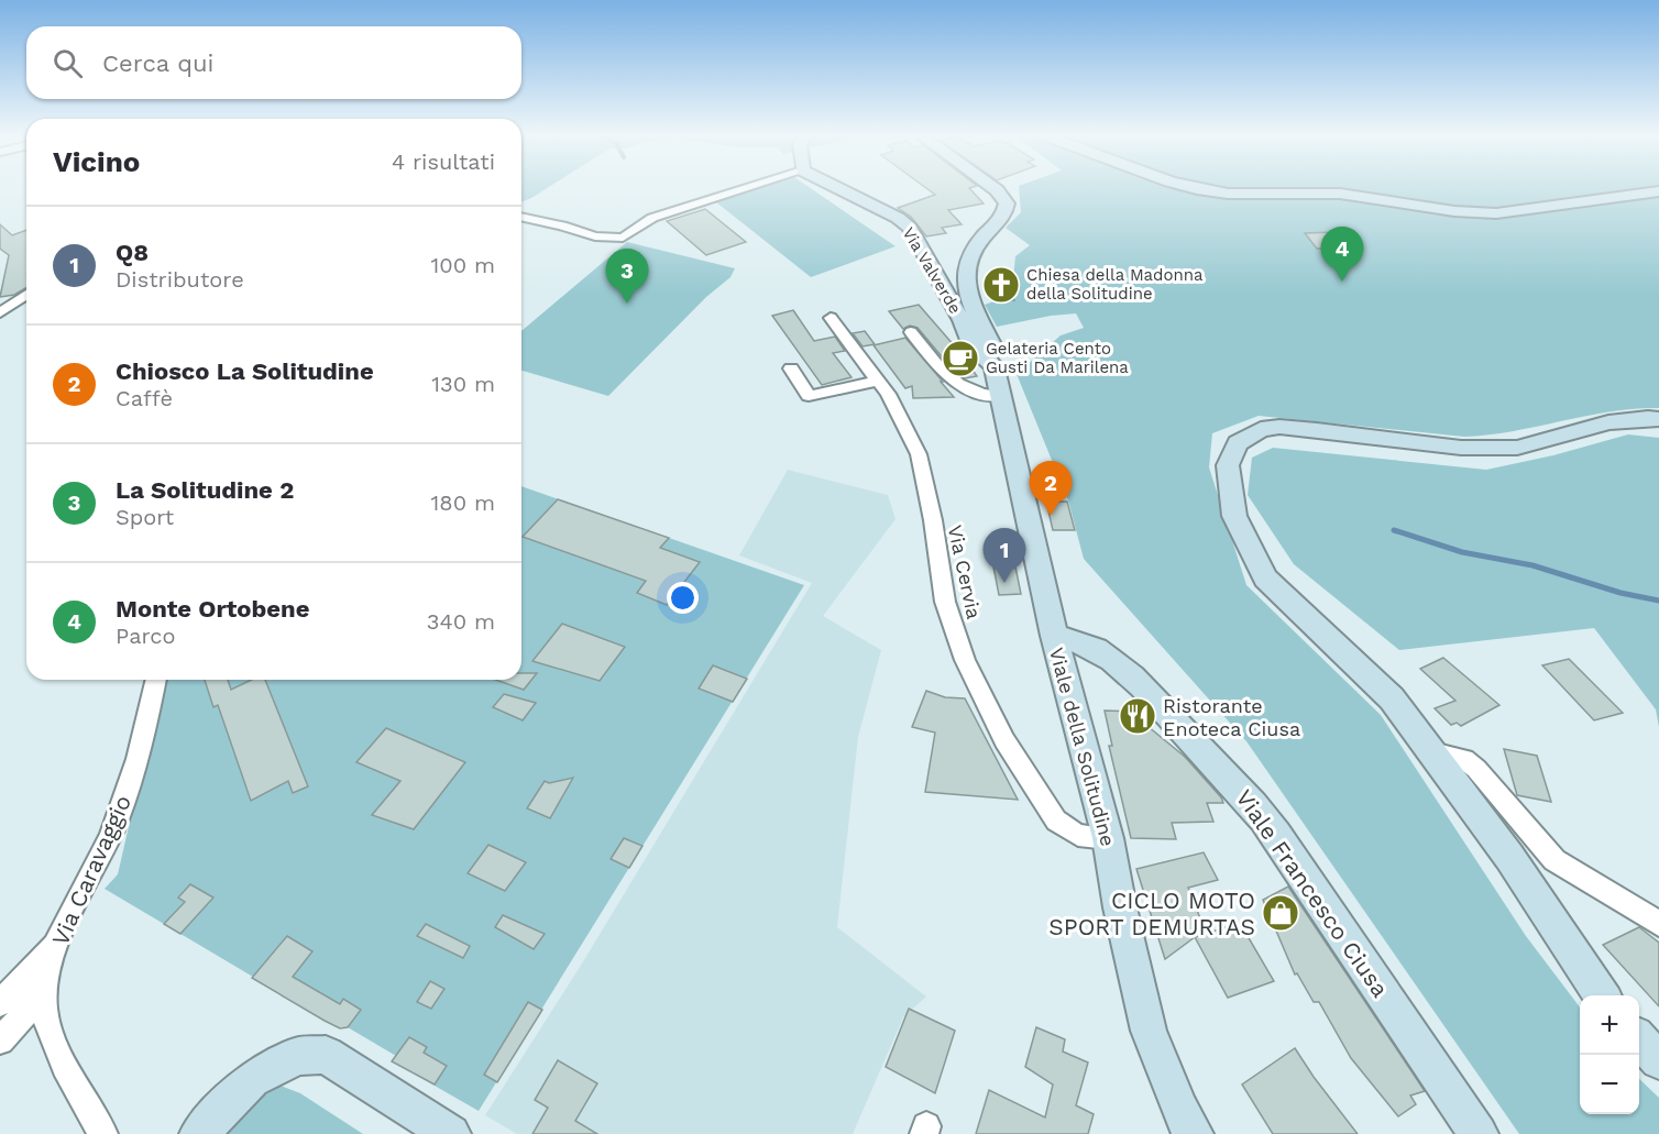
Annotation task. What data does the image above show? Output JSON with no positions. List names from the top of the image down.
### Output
{
  "streets": {
    "street": [
      "Via Valverde",
      "Via Cervia",
      "Viale della Solitudine",
      "Via Caravaggio",
      "Viale Francesco Ciusa"
    ]
  },
  "crossings": [
    ["Via Valverde", "Viale della Solitudine"],
    ["Via Cervia", "Viale della Solitudine"],
    ["Viale della Solitudine", "Viale Francesco Ciusa"]
  ],
  "places": {
    "church": ["Chiesa della Madonna della Solitudine"],
    "cafe": ["Gelateria Cento Gusti Da Marilena"],
    "restaurant": ["Ristorante Enoteca Ciusa"],
    "shop": ["CICLO MOTO SPORT DEMURTAS"]
  },
  "page": {
    "search": "Cerca qui",
    "heading": ["Vicino", "4 risultati"],
    "list": [
      {
        "mark": "1",
        "name": "Q8",
        "note": "Distributore",
        "value": "100 m"
      },
      {
        "mark": "2",
        "name": "Chiosco La Solitudine",
        "note": "Caffè",
        "value": "130 m"
      },
      {
        "mark": "3",
        "name": "La Solitudine 2",
        "note": "Sport",
        "value": "180 m"
      },
      {
        "mark": "4",
        "name": "Monte Ortobene",
        "note": "Parco",
        "value": "340 m"
      }
    ],
    "pins": [
      "4",
      "3",
      "2",
      "1"
    ],
    "map_buttons": ["+", "−"]
  }
}
